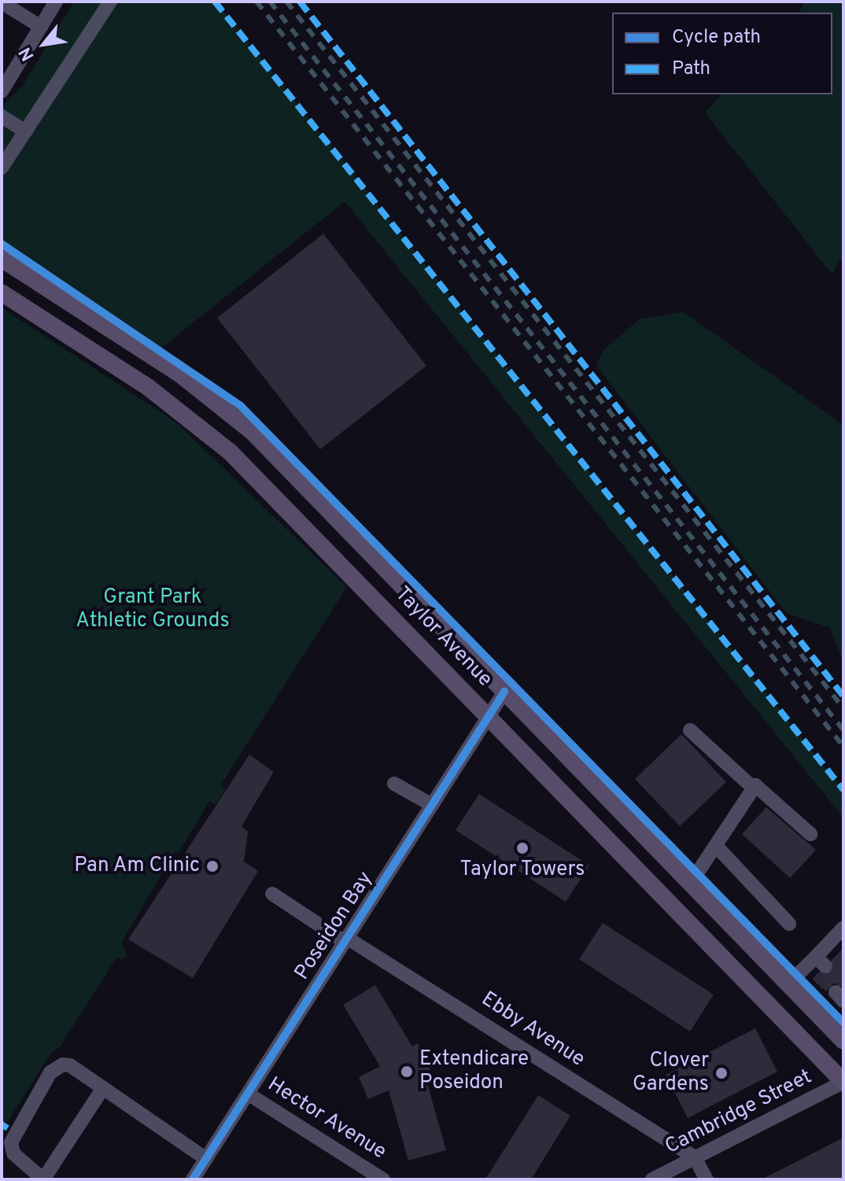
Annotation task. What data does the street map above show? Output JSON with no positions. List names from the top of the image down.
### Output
{
  "streets": {
    "main road": ["Taylor Avenue"],
    "street": [
      "Poseidon Bay",
      "Ebby Avenue",
      "Cambridge Street",
      "Hector Avenue"
    ]
  },
  "crossings": [
    ["Taylor Avenue", "Poseidon Bay"],
    ["Taylor Avenue", "Cambridge Street"],
    ["Poseidon Bay", "Ebby Avenue"],
    ["Poseidon Bay", "Hector Avenue"],
    ["Ebby Avenue", "Cambridge Street"]
  ],
  "parks": ["Grant Park Athletic Grounds"],
  "places": [
    "Taylor Towers",
    "Pan Am Clinic",
    "Extendicare Poseidon",
    "Clover Gardens"
  ],
  "legend": ["Cycle path", "Path"],
  "north": "bottom left"
}
